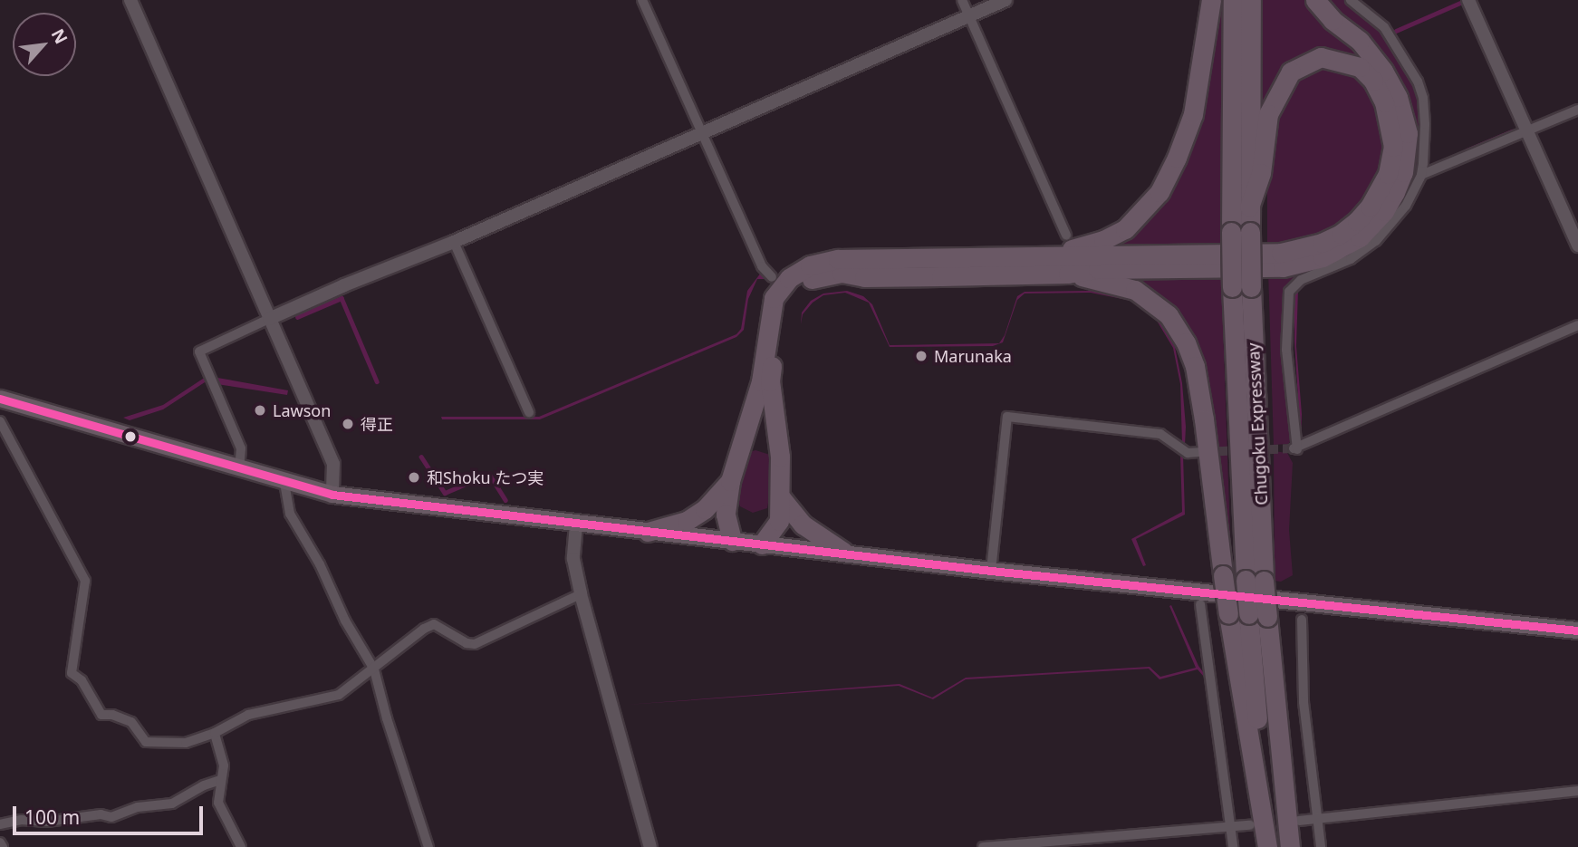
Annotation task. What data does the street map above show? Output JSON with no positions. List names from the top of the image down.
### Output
{
  "streets": {
    "highway": ["Chugoku Expressway"]
  },
  "places": [
    "Marunaka",
    "Lawson",
    "得正",
    "和Shoku たつ実"
  ],
  "scale_bar": "100 m",
  "north": "top right"
}
